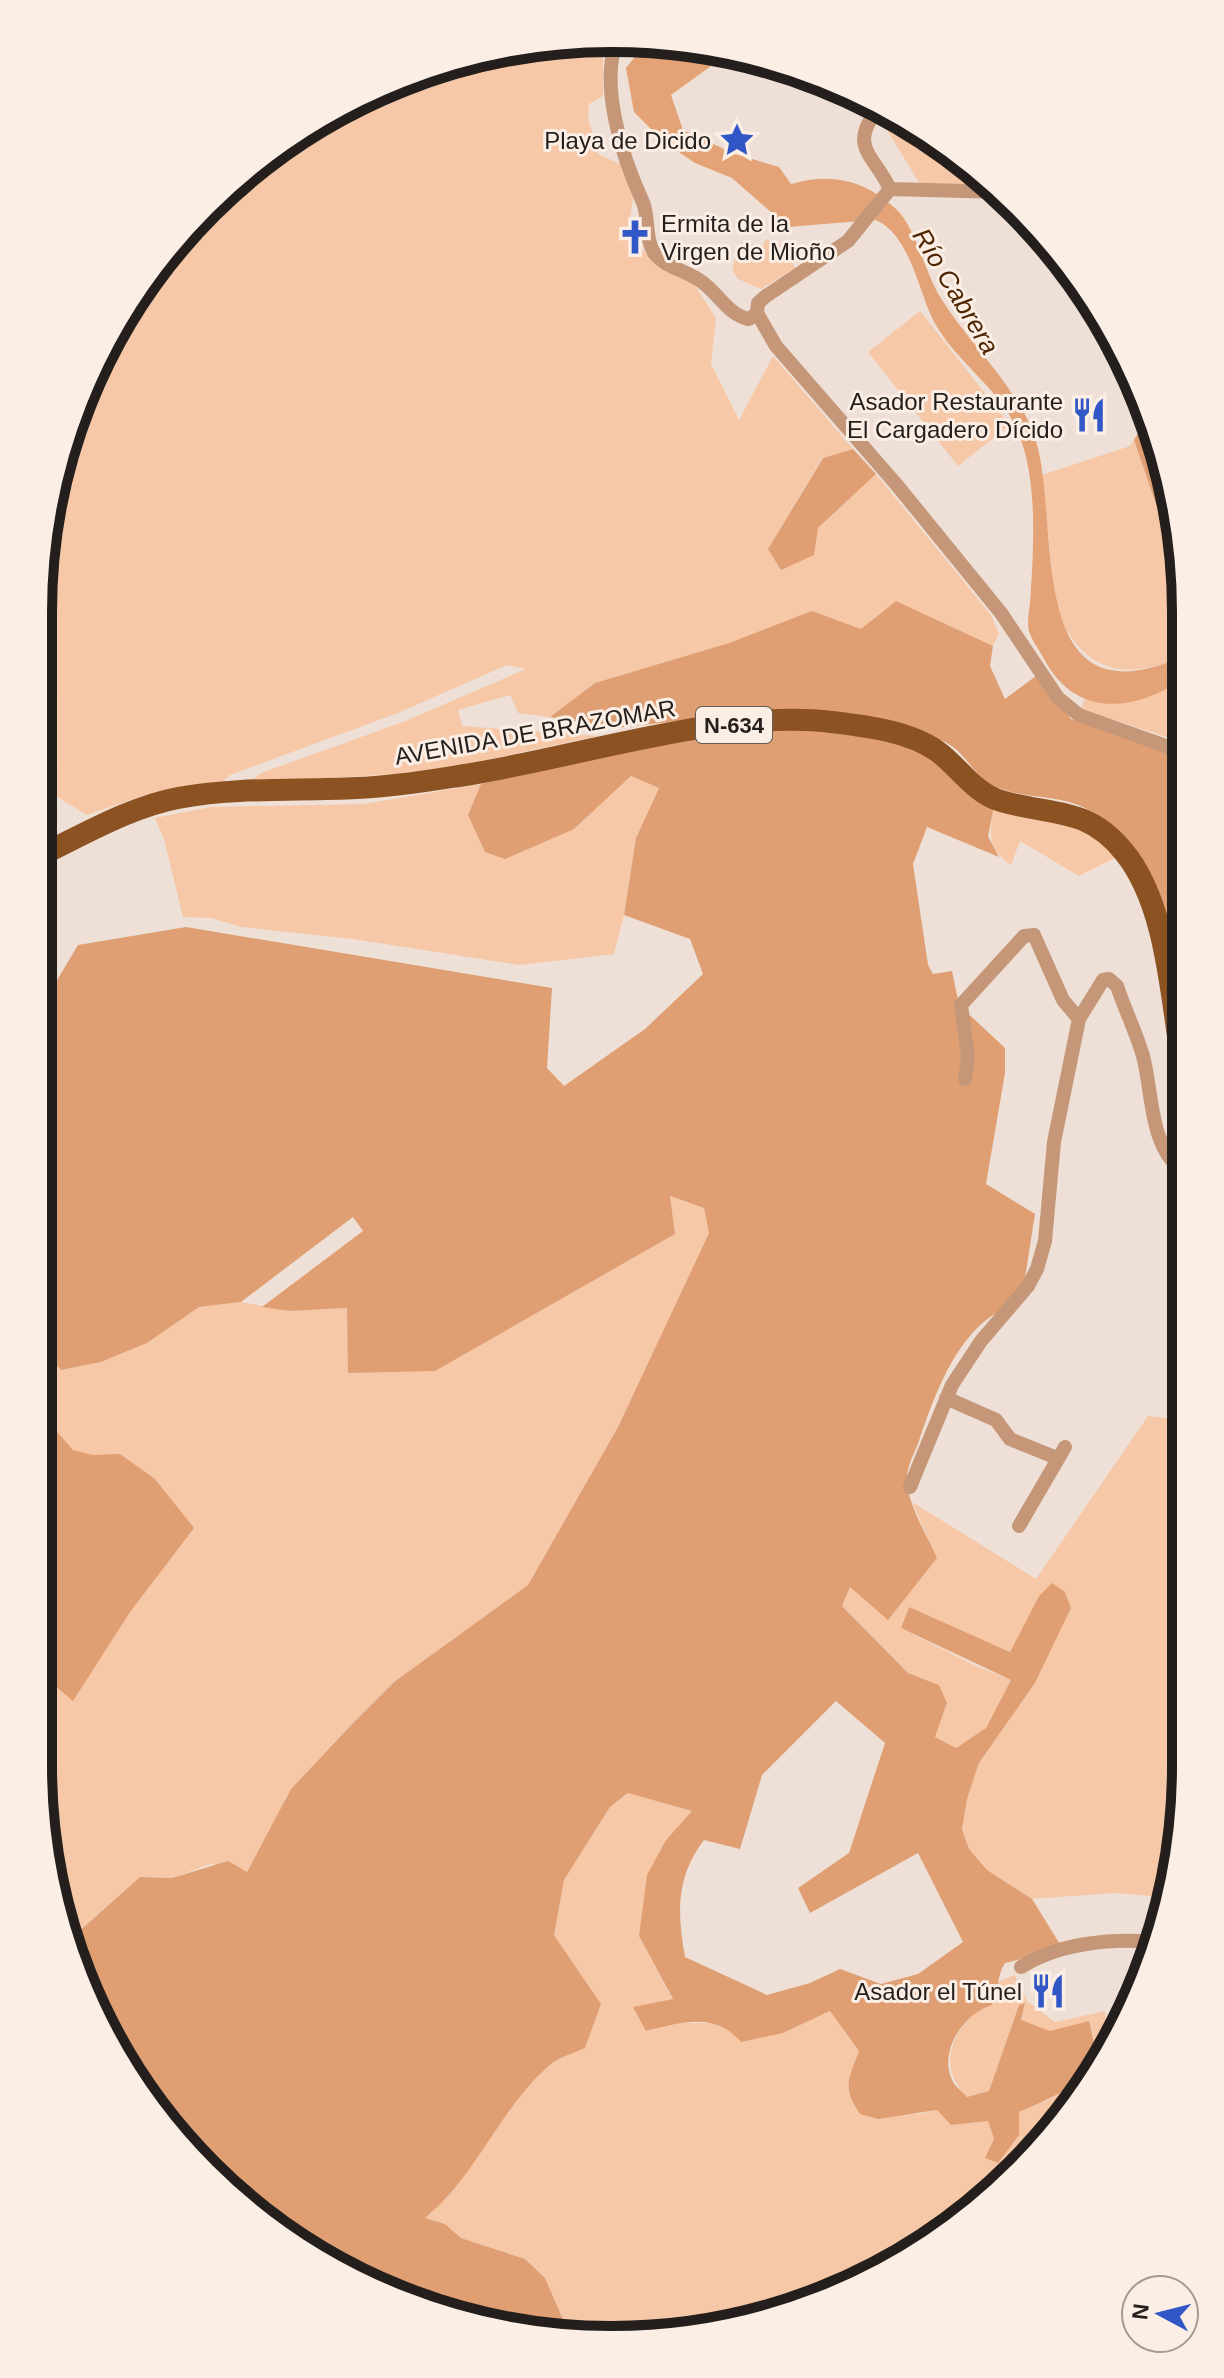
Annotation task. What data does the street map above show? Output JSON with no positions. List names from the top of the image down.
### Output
{
  "streets": {
    "highway": ["N-634", "AVENIDA DE BRAZOMAR"]
  },
  "water": ["Río Cabrera"],
  "places": {
    "place": ["Playa de Dicido"],
    "church": ["Ermita de la Virgen de Mioño"],
    "restaurant": ["Asador Restaurante El Cargadero Dícido", "Asador el Túnel"]
  },
  "north": "left"
}
